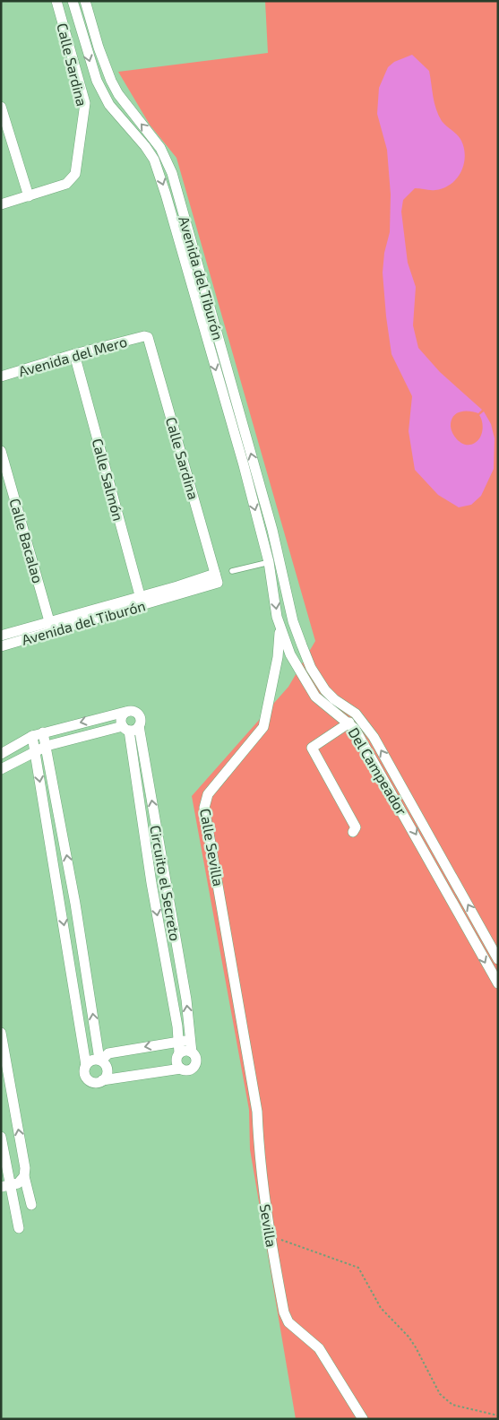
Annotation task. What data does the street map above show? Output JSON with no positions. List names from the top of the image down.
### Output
{
  "streets": {
    "street": [
      "Calle Sardina",
      "Avenida del Tiburón",
      "Avenida del Mero",
      "Calle Salmón",
      "Calle Bacalao",
      "Del Campeador",
      "Calle Sevilla",
      "Circuito el Secreto",
      "Sevilla"
    ]
  },
  "crossings": [
    ["Calle Sardina", "Avenida del Tiburón"],
    ["Calle Sardina", "Avenida del Mero"],
    ["Avenida del Tiburón", "Calle Salmón"],
    ["Avenida del Tiburón", "Calle Bacalao"],
    ["Avenida del Tiburón", "Del Campeador"],
    ["Avenida del Mero", "Calle Salmón"],
    ["Del Campeador", "Calle Sevilla"],
    ["Calle Sevilla", "Sevilla"]
  ]
}
